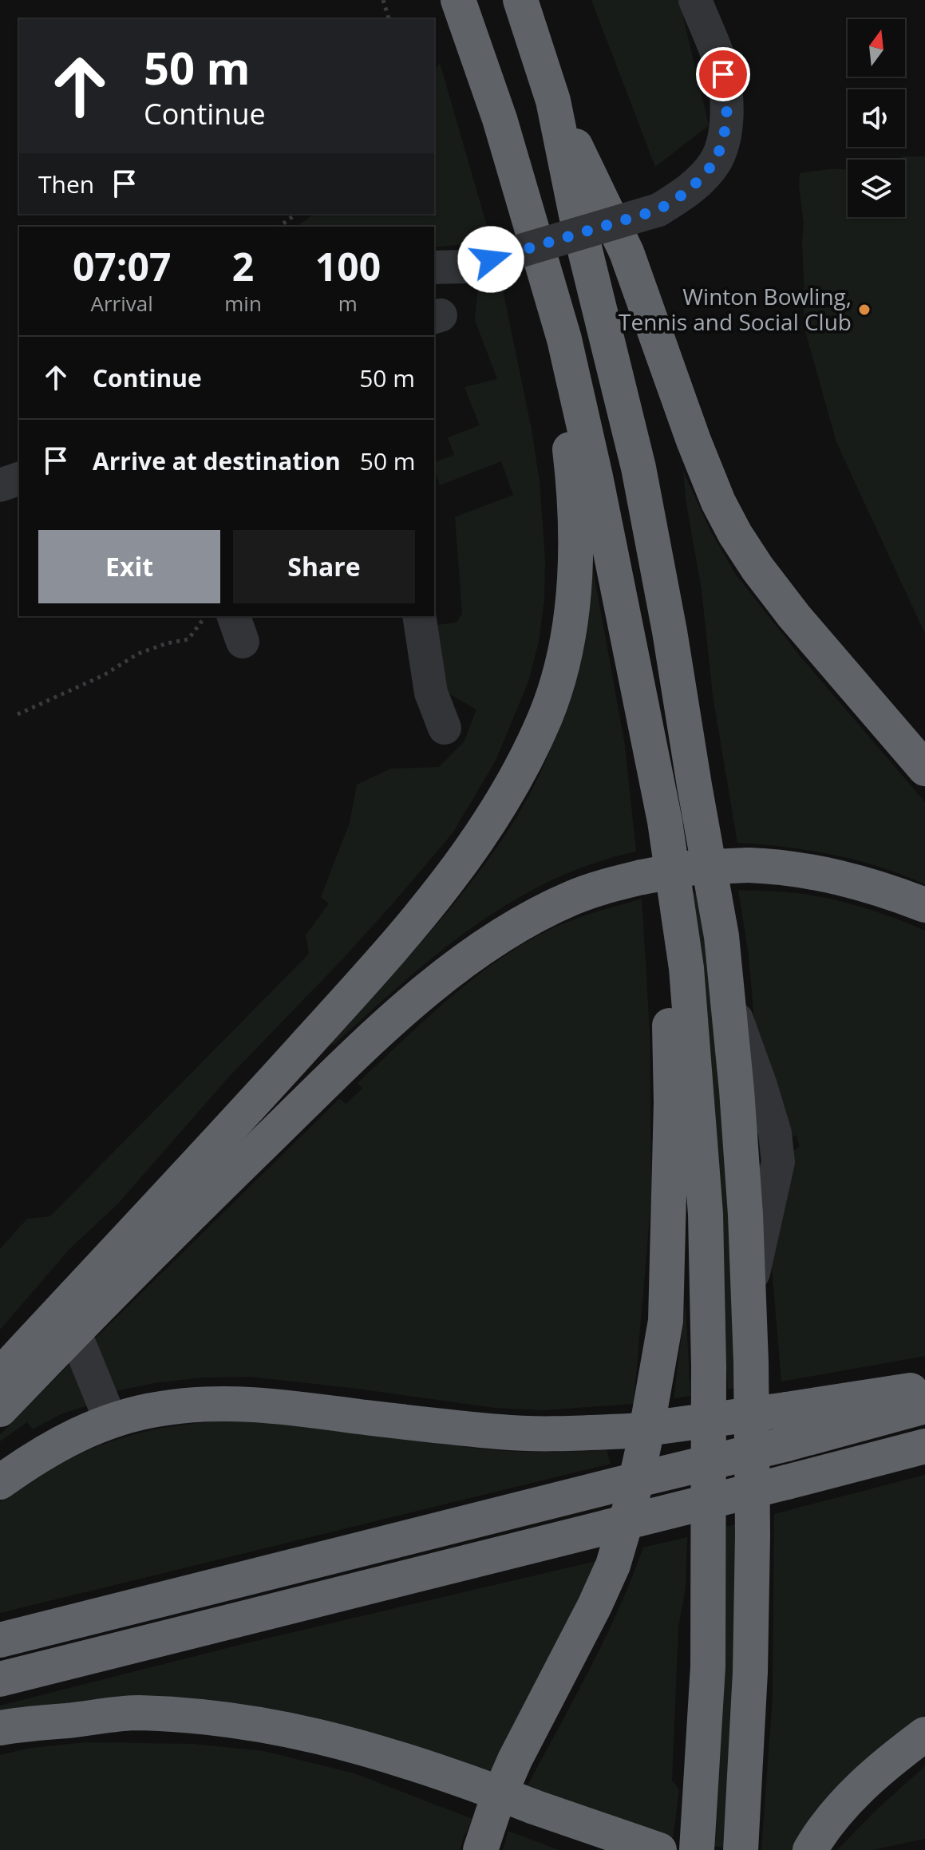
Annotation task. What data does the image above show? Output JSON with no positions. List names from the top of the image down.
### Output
{
  "places": ["Winton Bowling, Tennis and Social Club"],
  "north": "top",
  "page": {
    "turn": ["50 m", "Continue"],
    "then": "Then",
    "eta": [
      "07:07",
      "Arrival",
      "2",
      "min",
      "100",
      "m"
    ],
    "list": [
      {
        "name": "Continue",
        "value": "50 m"
      },
      {
        "name": "Arrive at destination",
        "value": "50 m"
      }
    ],
    "buttons": ["Exit", "Share"]
  }
}
